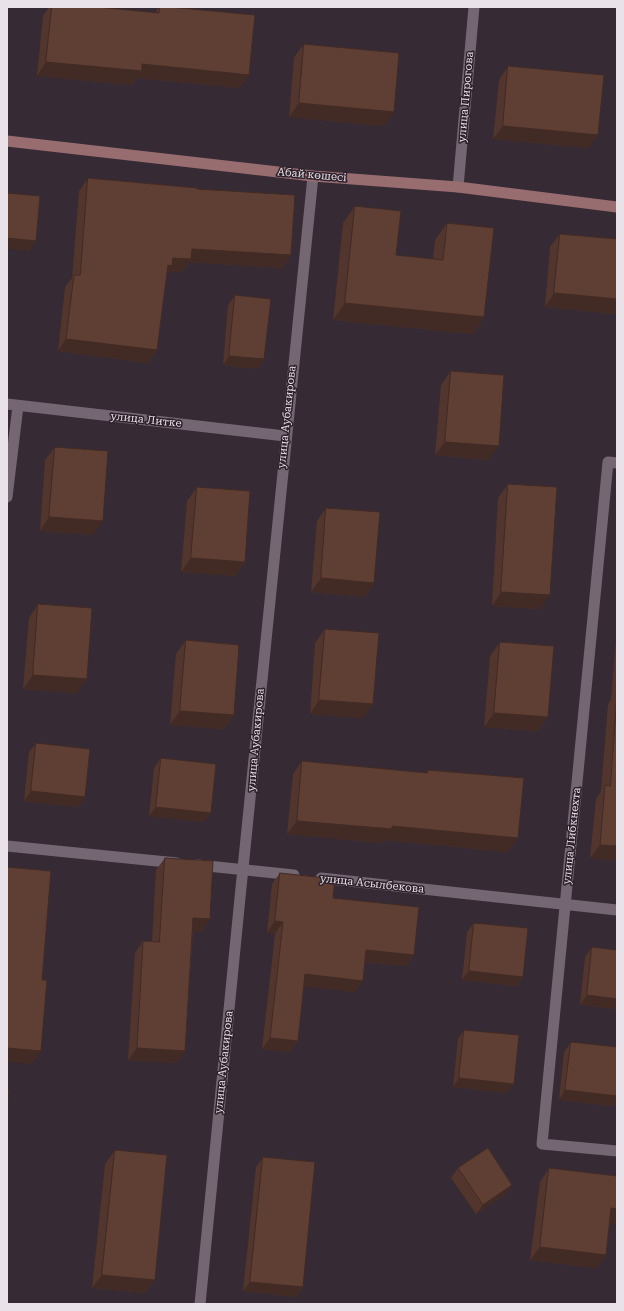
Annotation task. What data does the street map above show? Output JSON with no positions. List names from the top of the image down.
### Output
{
  "streets": {
    "main road": ["Абай көшесі"],
    "street": [
      "улица Пирогова",
      "улица Аубакирова",
      "улица Литке",
      "улица Либкнехта",
      "улица Асылбекова"
    ]
  },
  "crossings": [
    ["улица Пирогова", "Абай көшесі"],
    ["Абай көшесі", "улица Аубакирова"],
    ["улица Аубакирова", "улица Литке"],
    ["улица Аубакирова", "улица Асылбекова"],
    ["улица Либкнехта", "улица Асылбекова"]
  ]
}
